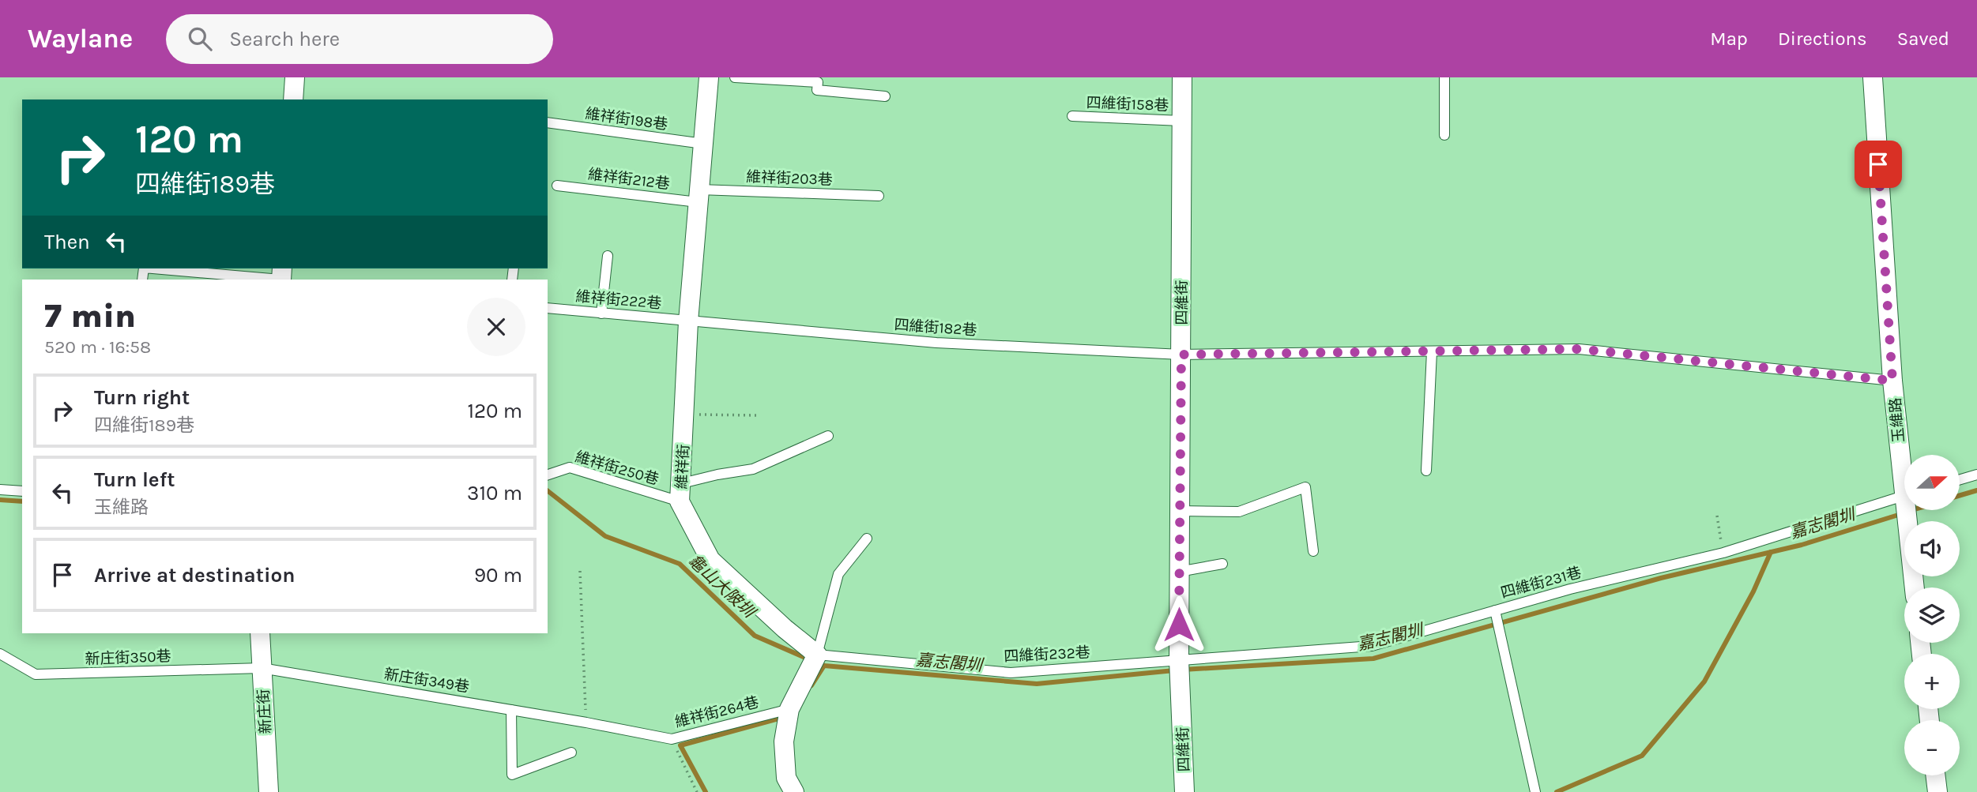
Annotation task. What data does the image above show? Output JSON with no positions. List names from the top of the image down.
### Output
{
  "streets": {
    "street": [
      "四維街",
      "玉維路",
      "維祥街",
      "新庄街"
    ],
    "lane": [
      "四維街158巷",
      "維祥街198巷",
      "維祥街203巷",
      "維祥街212巷",
      "維祥街222巷",
      "四維街182巷",
      "維祥街250巷",
      "四維街231巷",
      "四維街232巷",
      "新庄街350巷",
      "新庄街349巷",
      "維祥街264巷"
    ]
  },
  "crossings": [
    ["四維街158巷", "四維街"],
    ["維祥街198巷", "維祥街"],
    ["維祥街203巷", "維祥街212巷"],
    ["維祥街203巷", "維祥街"],
    ["維祥街212巷", "維祥街"],
    ["維祥街222巷", "四維街182巷"],
    ["維祥街222巷", "維祥街"],
    ["四維街", "四維街182巷"],
    ["四維街", "四維街231巷"],
    ["四維街", "四維街232巷"],
    ["四維街182巷", "玉維路"],
    ["四維街182巷", "維祥街"],
    ["維祥街", "維祥街250巷"],
    ["維祥街", "四維街232巷"],
    ["四維街231巷", "四維街232巷"],
    ["新庄街350巷", "新庄街349巷"],
    ["新庄街350巷", "新庄街"],
    ["新庄街349巷", "新庄街"],
    ["新庄街349巷", "維祥街264巷"]
  ],
  "water": ["嘉志閣圳", "龜山大陂圳"],
  "north": "right",
  "page": {
    "header": "Waylane",
    "search": "Search here",
    "nav": ["Map", "Directions", "Saved"],
    "turn": ["120 m", "四維街189巷"],
    "then": "Then",
    "heading": ["7 min", "520 m · 16:58"],
    "list": [
      {
        "name": "Turn right",
        "note": "四維街189巷",
        "value": "120 m"
      },
      {
        "name": "Turn left",
        "note": "玉維路",
        "value": "310 m"
      },
      {
        "name": "Arrive at destination",
        "value": "90 m"
      }
    ],
    "map_buttons": ["+", "−"]
  }
}
